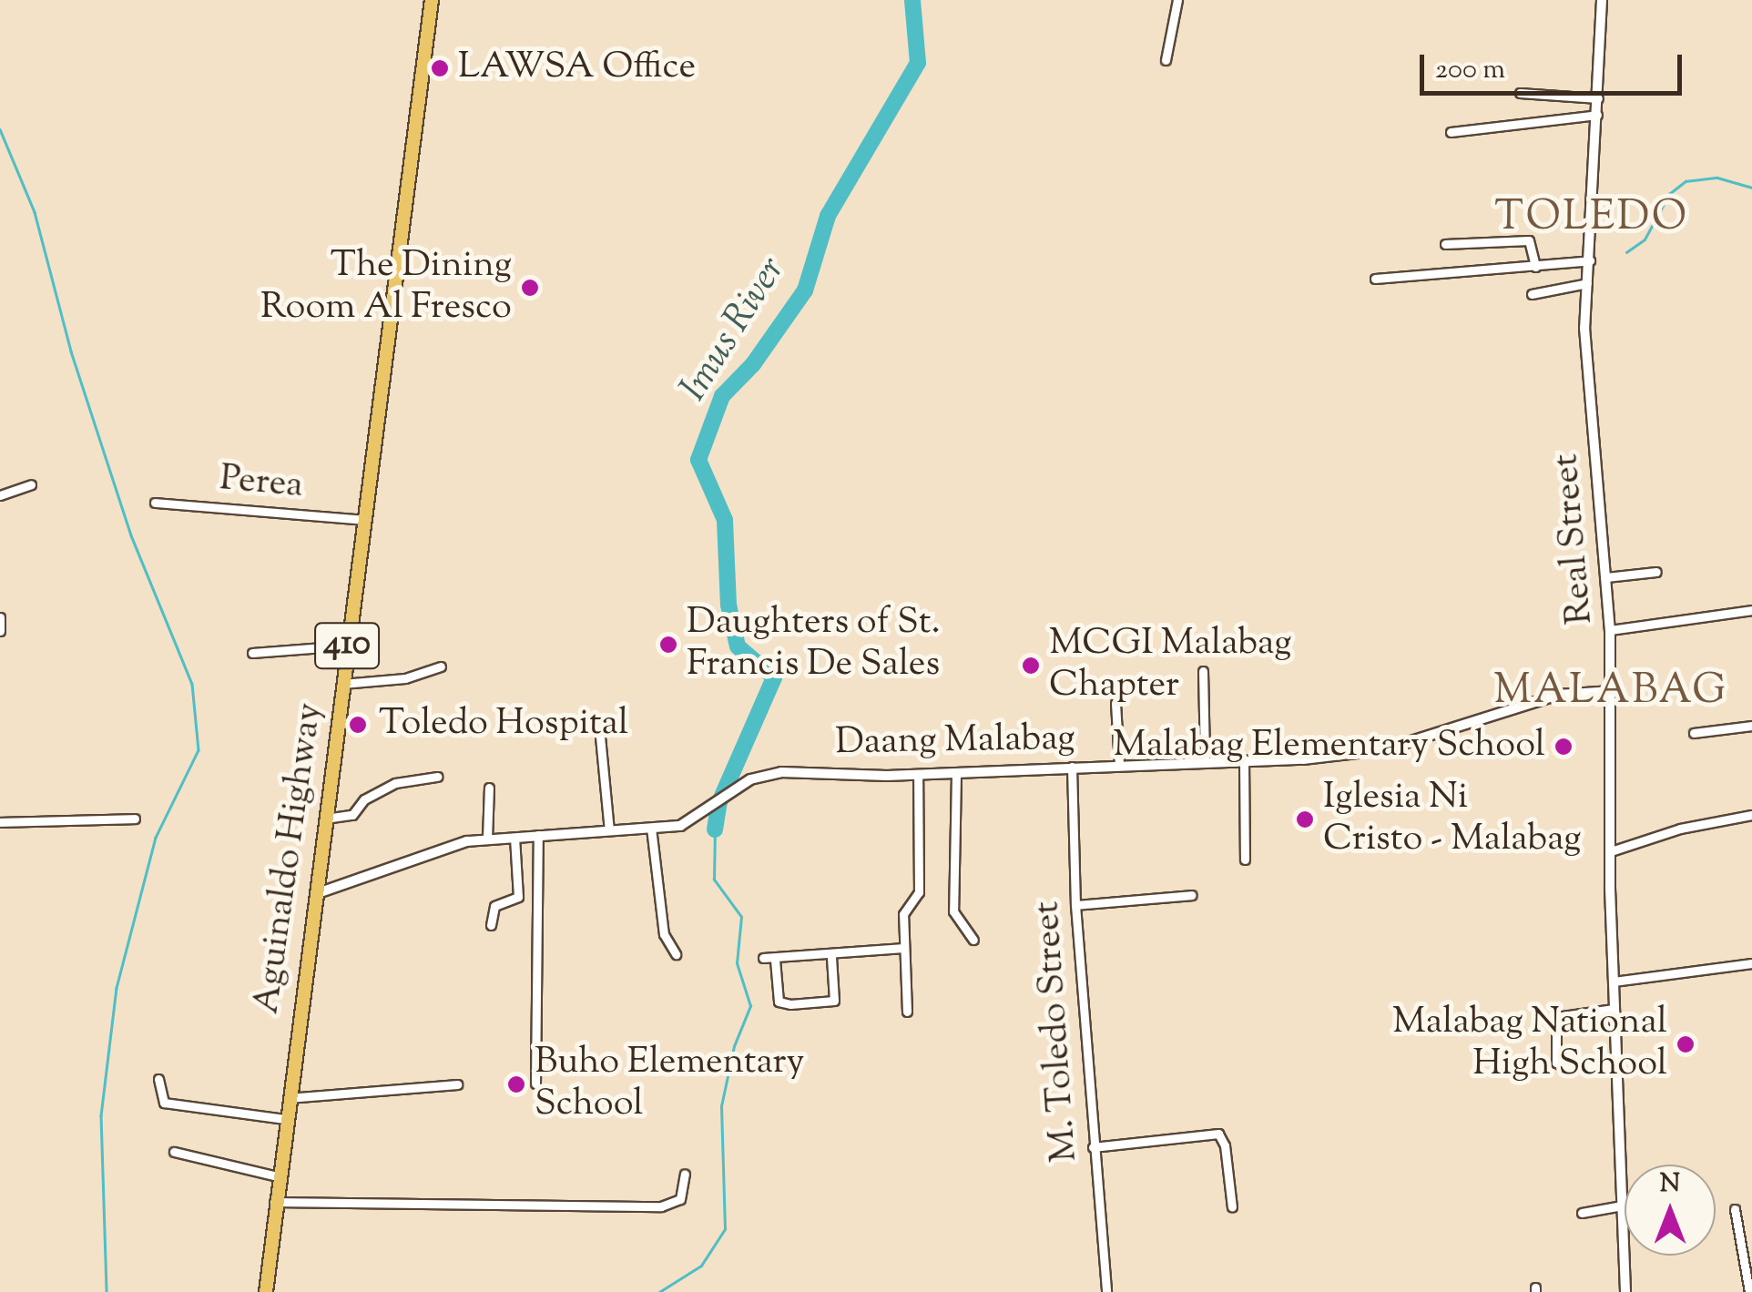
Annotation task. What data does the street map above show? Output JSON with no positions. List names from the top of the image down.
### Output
{
  "streets": {
    "main road": ["410", "Aguinaldo Highway"],
    "street": [
      "Perea",
      "Real Street",
      "Daang Malabag",
      "M. Toledo Street"
    ]
  },
  "crossings": [
    ["Perea", "Aguinaldo Highway"],
    ["Real Street", "Daang Malabag"],
    ["Daang Malabag", "Aguinaldo Highway"],
    ["Daang Malabag", "M. Toledo Street"]
  ],
  "districts": ["TOLEDO", "MALABAG"],
  "water": ["Imus River"],
  "places": [
    "LAWSA Office",
    "The Dining Room Al Fresco",
    "Daughters of St. Francis De Sales",
    "MCGI Malabag Chapter",
    "Toledo Hospital",
    "Malabag Elementary School",
    "Iglesia Ni Cristo - Malabag",
    "Malabag National High School",
    "Buho Elementary School"
  ],
  "scale_bar": "200 m",
  "north": "top"
}
